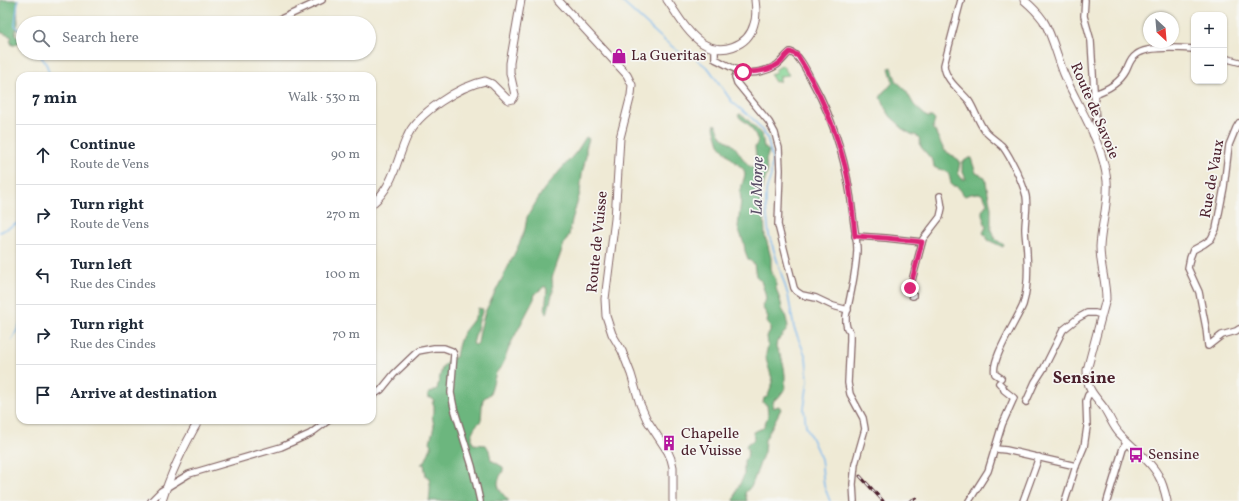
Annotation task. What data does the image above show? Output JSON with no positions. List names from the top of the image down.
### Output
{
  "streets": {
    "street": ["Route de Savoie", "Rue de Vaux", "Route de Vuisse"]
  },
  "districts": ["Sensine"],
  "water": ["La Morge"],
  "places": {
    "shop": ["La Gueritas"],
    "building": ["Chapelle de Vuisse"],
    "bus stop": ["Sensine"]
  },
  "north": "bottom right",
  "page": {
    "map_buttons": ["+", "−"],
    "search": "Search here",
    "heading": ["7 min", "Walk · 530 m"],
    "list": [
      ["Continue", "Route de Vens", "90 m"],
      ["Turn right", "Route de Vens", "270 m"],
      ["Turn left", "Rue des Cindes", "100 m"],
      ["Turn right", "Rue des Cindes", "70 m"],
      "Arrive at destination"
    ]
  }
}
